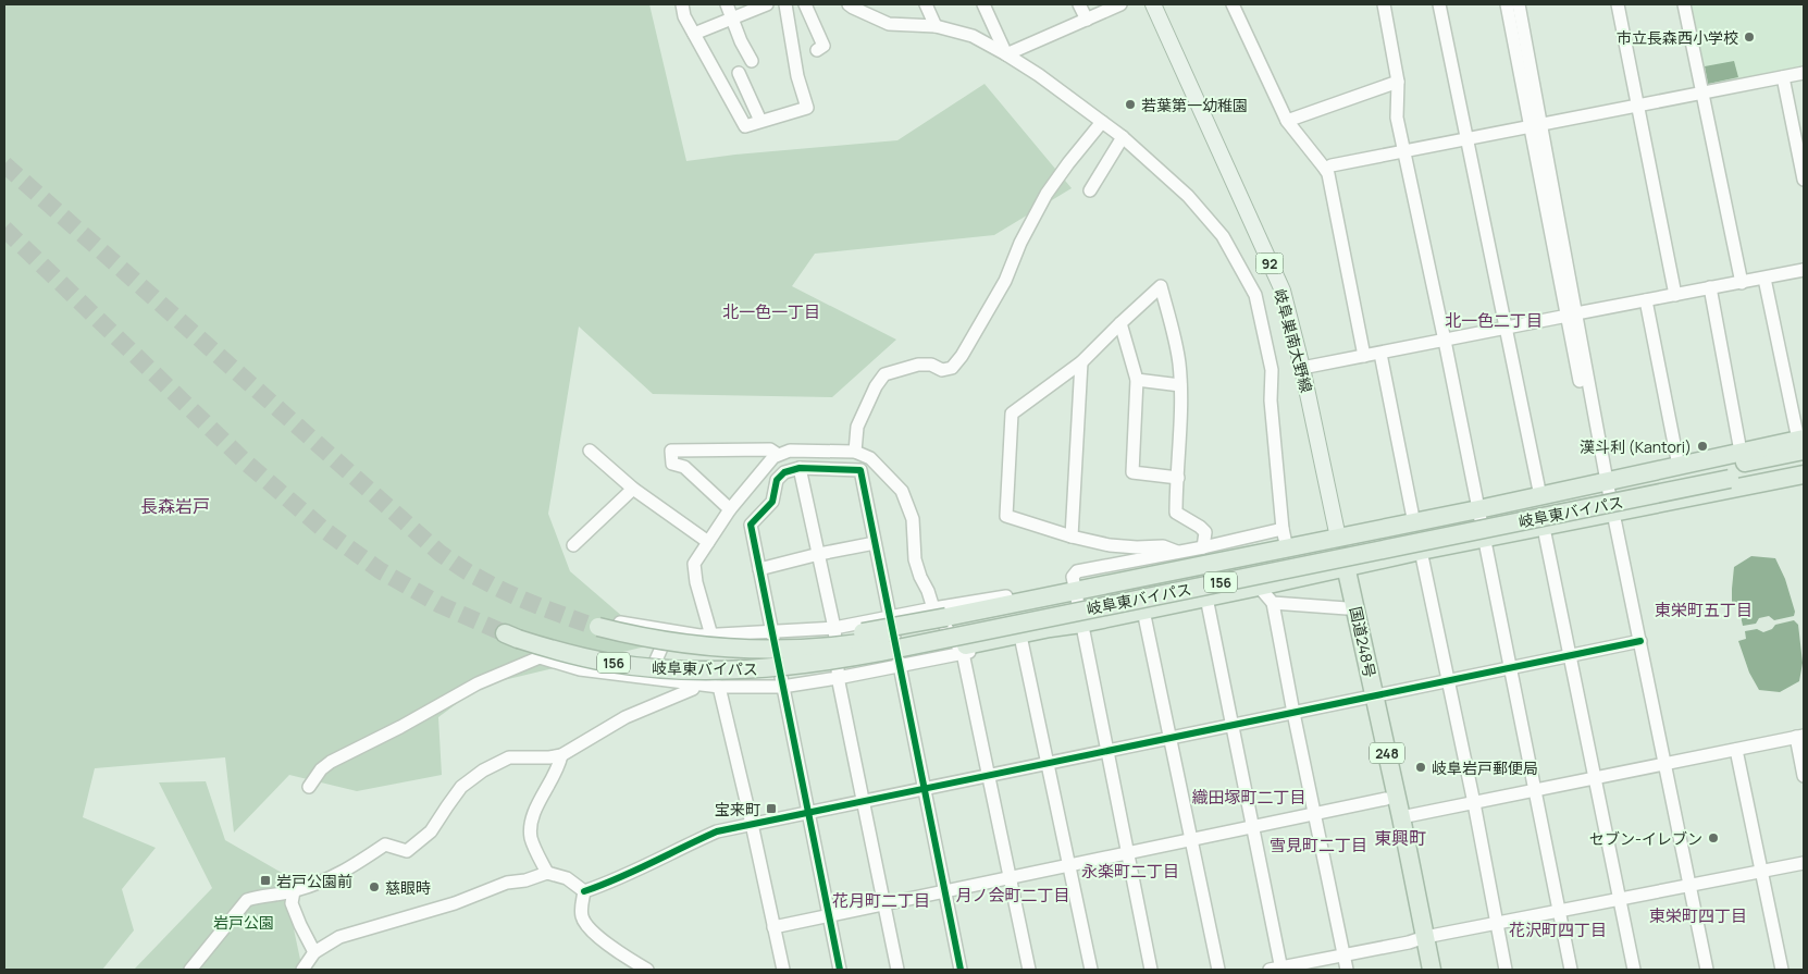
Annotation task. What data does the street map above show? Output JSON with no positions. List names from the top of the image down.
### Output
{
  "streets": {
    "highway": [
      "岐阜東バイパス",
      "156",
      "国道248号",
      "248"
    ],
    "main road": ["92", "岐阜巣南大野線"]
  },
  "crossings": [
    ["岐阜巣南大野線", "156"],
    ["岐阜巣南大野線", "248"],
    ["岐阜東バイパス", "156"],
    ["156", "国道248号"],
    ["156", "248"],
    ["国道248号", "248"]
  ],
  "districts": [
    "北一色一丁目",
    "北一色二丁目",
    "長森岩戸",
    "東栄町五丁目",
    "織田塚町二丁目",
    "東興町",
    "雪見町二丁目",
    "永楽町二丁目",
    "月ノ会町二丁目",
    "花月町二丁目",
    "東栄町四丁目",
    "花沢町四丁目"
  ],
  "parks": ["岩戸公園"],
  "places": {
    "other": [
      "市立長森西小学校",
      "若葉第一幼稚園",
      "漢斗利 (Kantori)",
      "岐阜岩戸郵便局",
      "セブン-イレブン",
      "慈眼時"
    ],
    "transit": ["宝来町", "岩戸公園前"]
  }
}
